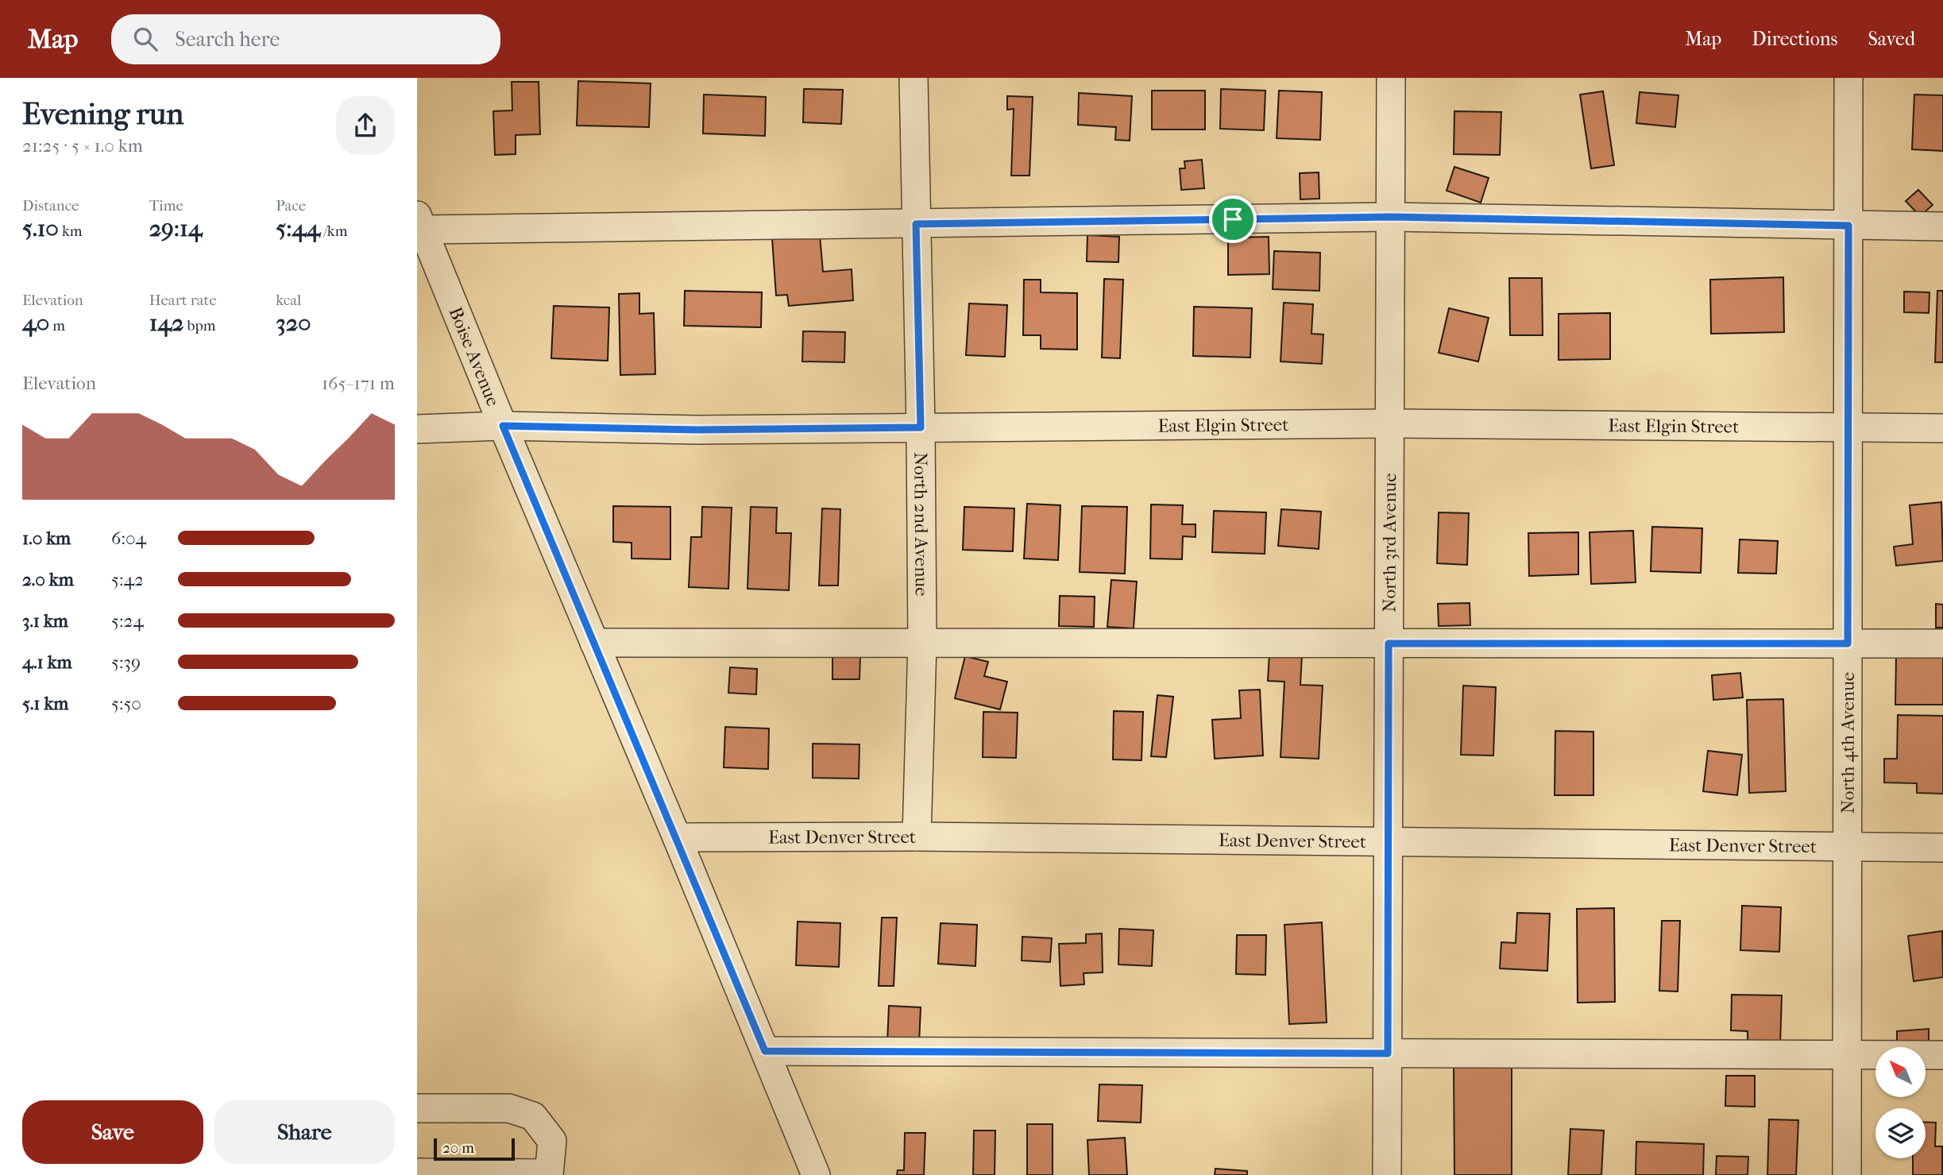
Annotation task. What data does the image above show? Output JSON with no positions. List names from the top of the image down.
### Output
{
  "streets": {
    "street": [
      "Boise Avenue",
      "East Elgin Street",
      "North 2nd Avenue",
      "North 3rd Avenue",
      "North 4th Avenue",
      "East Denver Street"
    ]
  },
  "crossings": [
    ["Boise Avenue", "East Elgin Street"],
    ["Boise Avenue", "East Denver Street"],
    ["East Elgin Street", "North 2nd Avenue"],
    ["East Elgin Street", "North 3rd Avenue"],
    ["East Elgin Street", "North 4th Avenue"],
    ["North 2nd Avenue", "East Denver Street"],
    ["North 3rd Avenue", "East Denver Street"],
    ["North 4th Avenue", "East Denver Street"]
  ],
  "scale_bar": "20 m",
  "north": "top left",
  "page": {
    "header": "Map",
    "search": "Search here",
    "nav": ["Map", "Directions", "Saved"],
    "heading": ["Evening run", "21:25 · 5 × 1.0 km"],
    "stats": [
      ["Distance", "5.10 km"],
      ["Time", "29:14"],
      ["Pace", "5:44 /km"],
      ["Elevation", "40 m"],
      ["Heart rate", "142 bpm"],
      ["kcal", "320"]
    ],
    "chart": ["Elevation", "165–171 m"],
    "list": [
      {
        "name": "1.0 km",
        "note": "6:04"
      },
      {
        "name": "2.0 km",
        "note": "5:42"
      },
      {
        "name": "3.1 km",
        "note": "5:24"
      },
      {
        "name": "4.1 km",
        "note": "5:39"
      },
      {
        "name": "5.1 km",
        "note": "5:50"
      }
    ],
    "buttons": ["Save", "Share"],
    "scale": "20 m"
  }
}
